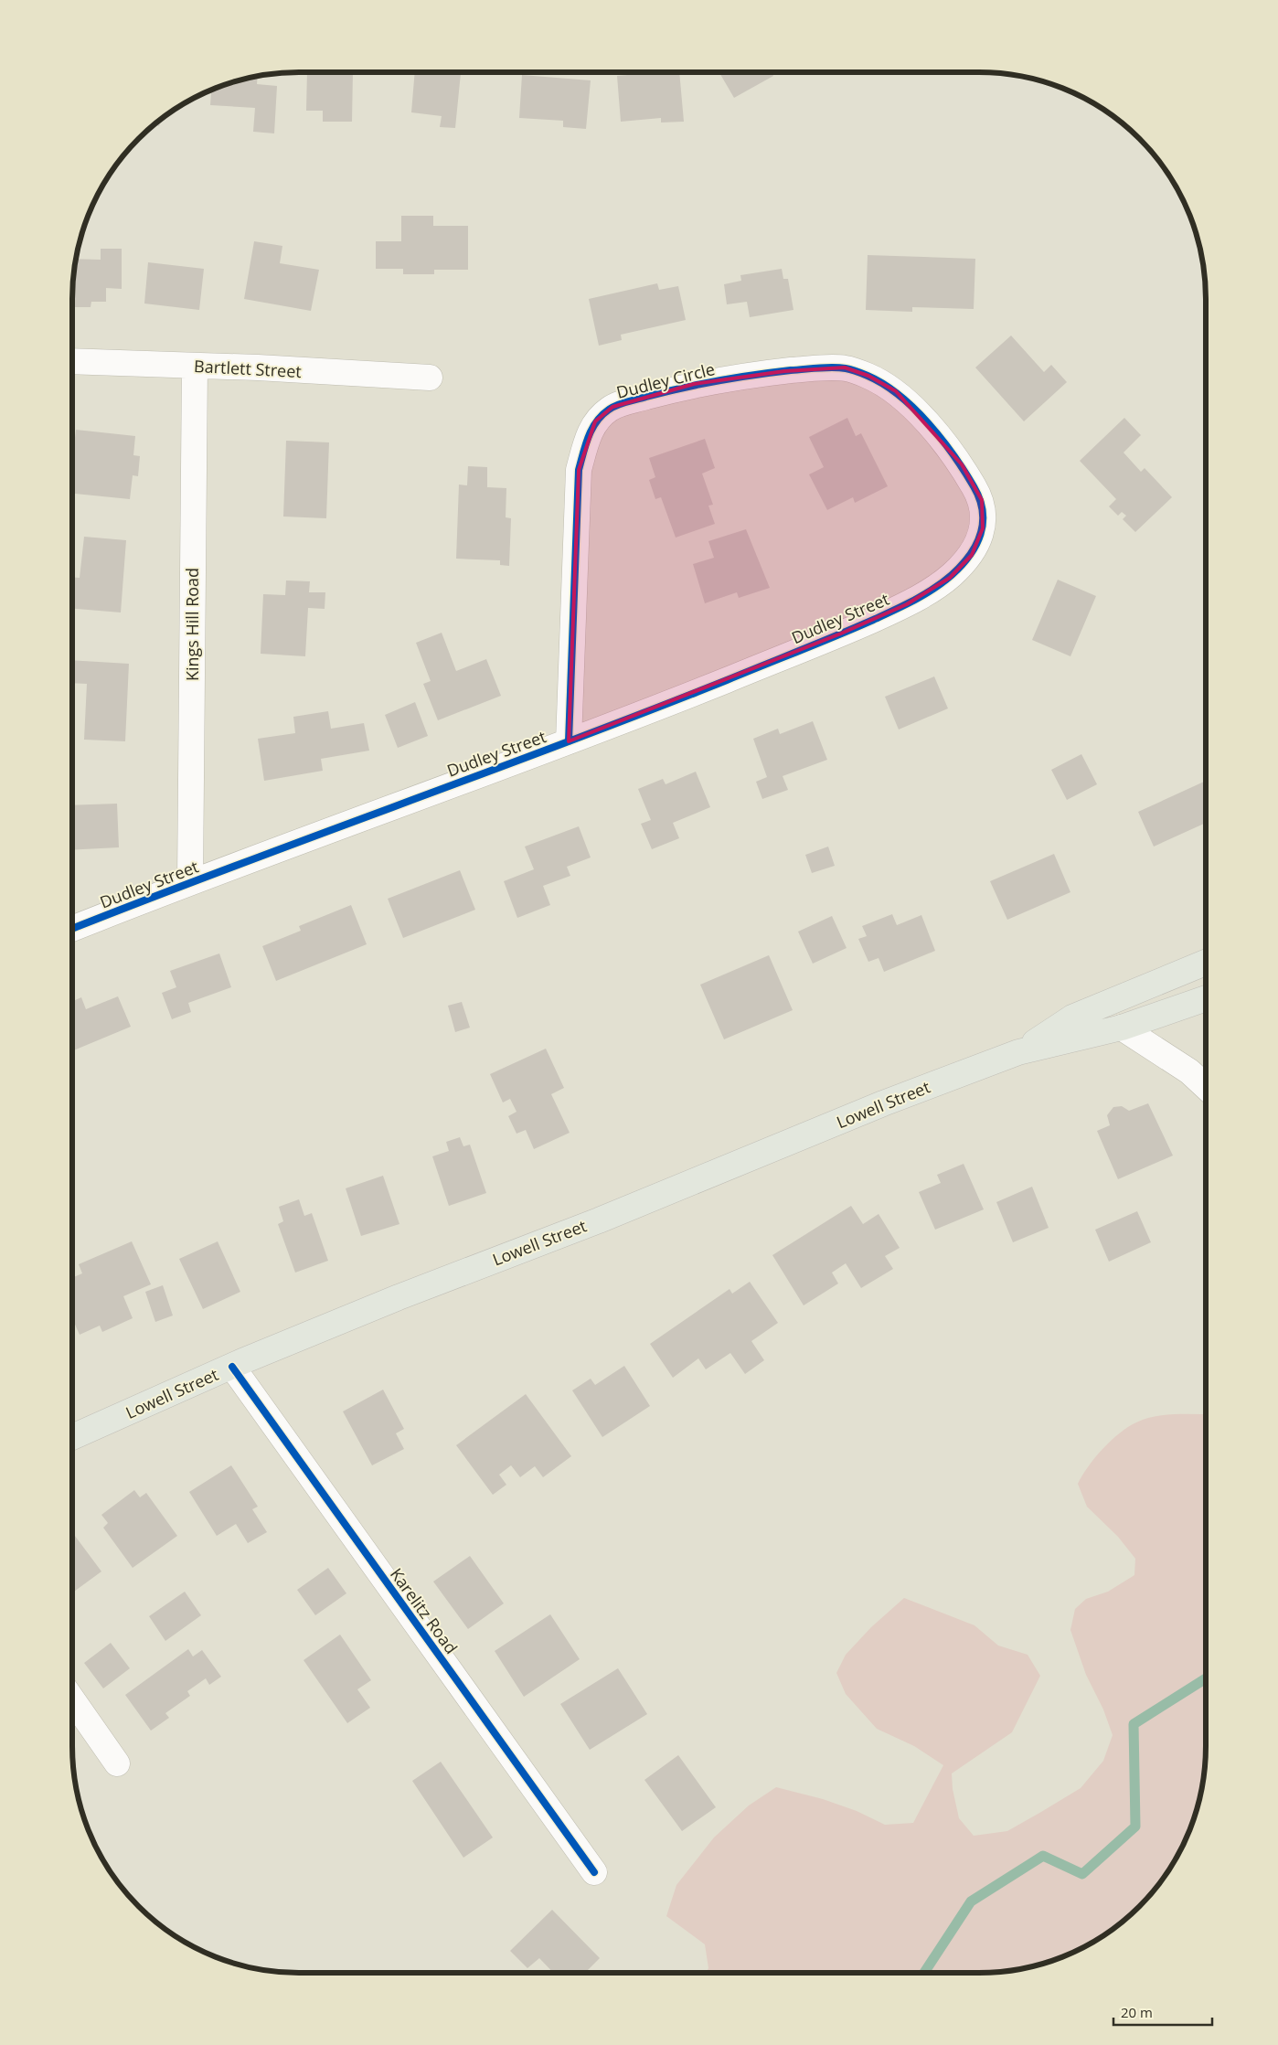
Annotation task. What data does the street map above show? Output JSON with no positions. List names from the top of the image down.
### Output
{
  "streets": {
    "main road": ["Lowell Street"],
    "street": [
      "Bartlett Street",
      "Dudley Circle",
      "Dudley Street",
      "Kings Hill Road",
      "Karelitz Road"
    ]
  },
  "crossings": [
    ["Bartlett Street", "Kings Hill Road"],
    ["Dudley Circle", "Dudley Street"],
    ["Dudley Street", "Kings Hill Road"],
    ["Lowell Street", "Karelitz Road"]
  ],
  "scale_bar": "20 m"
}
